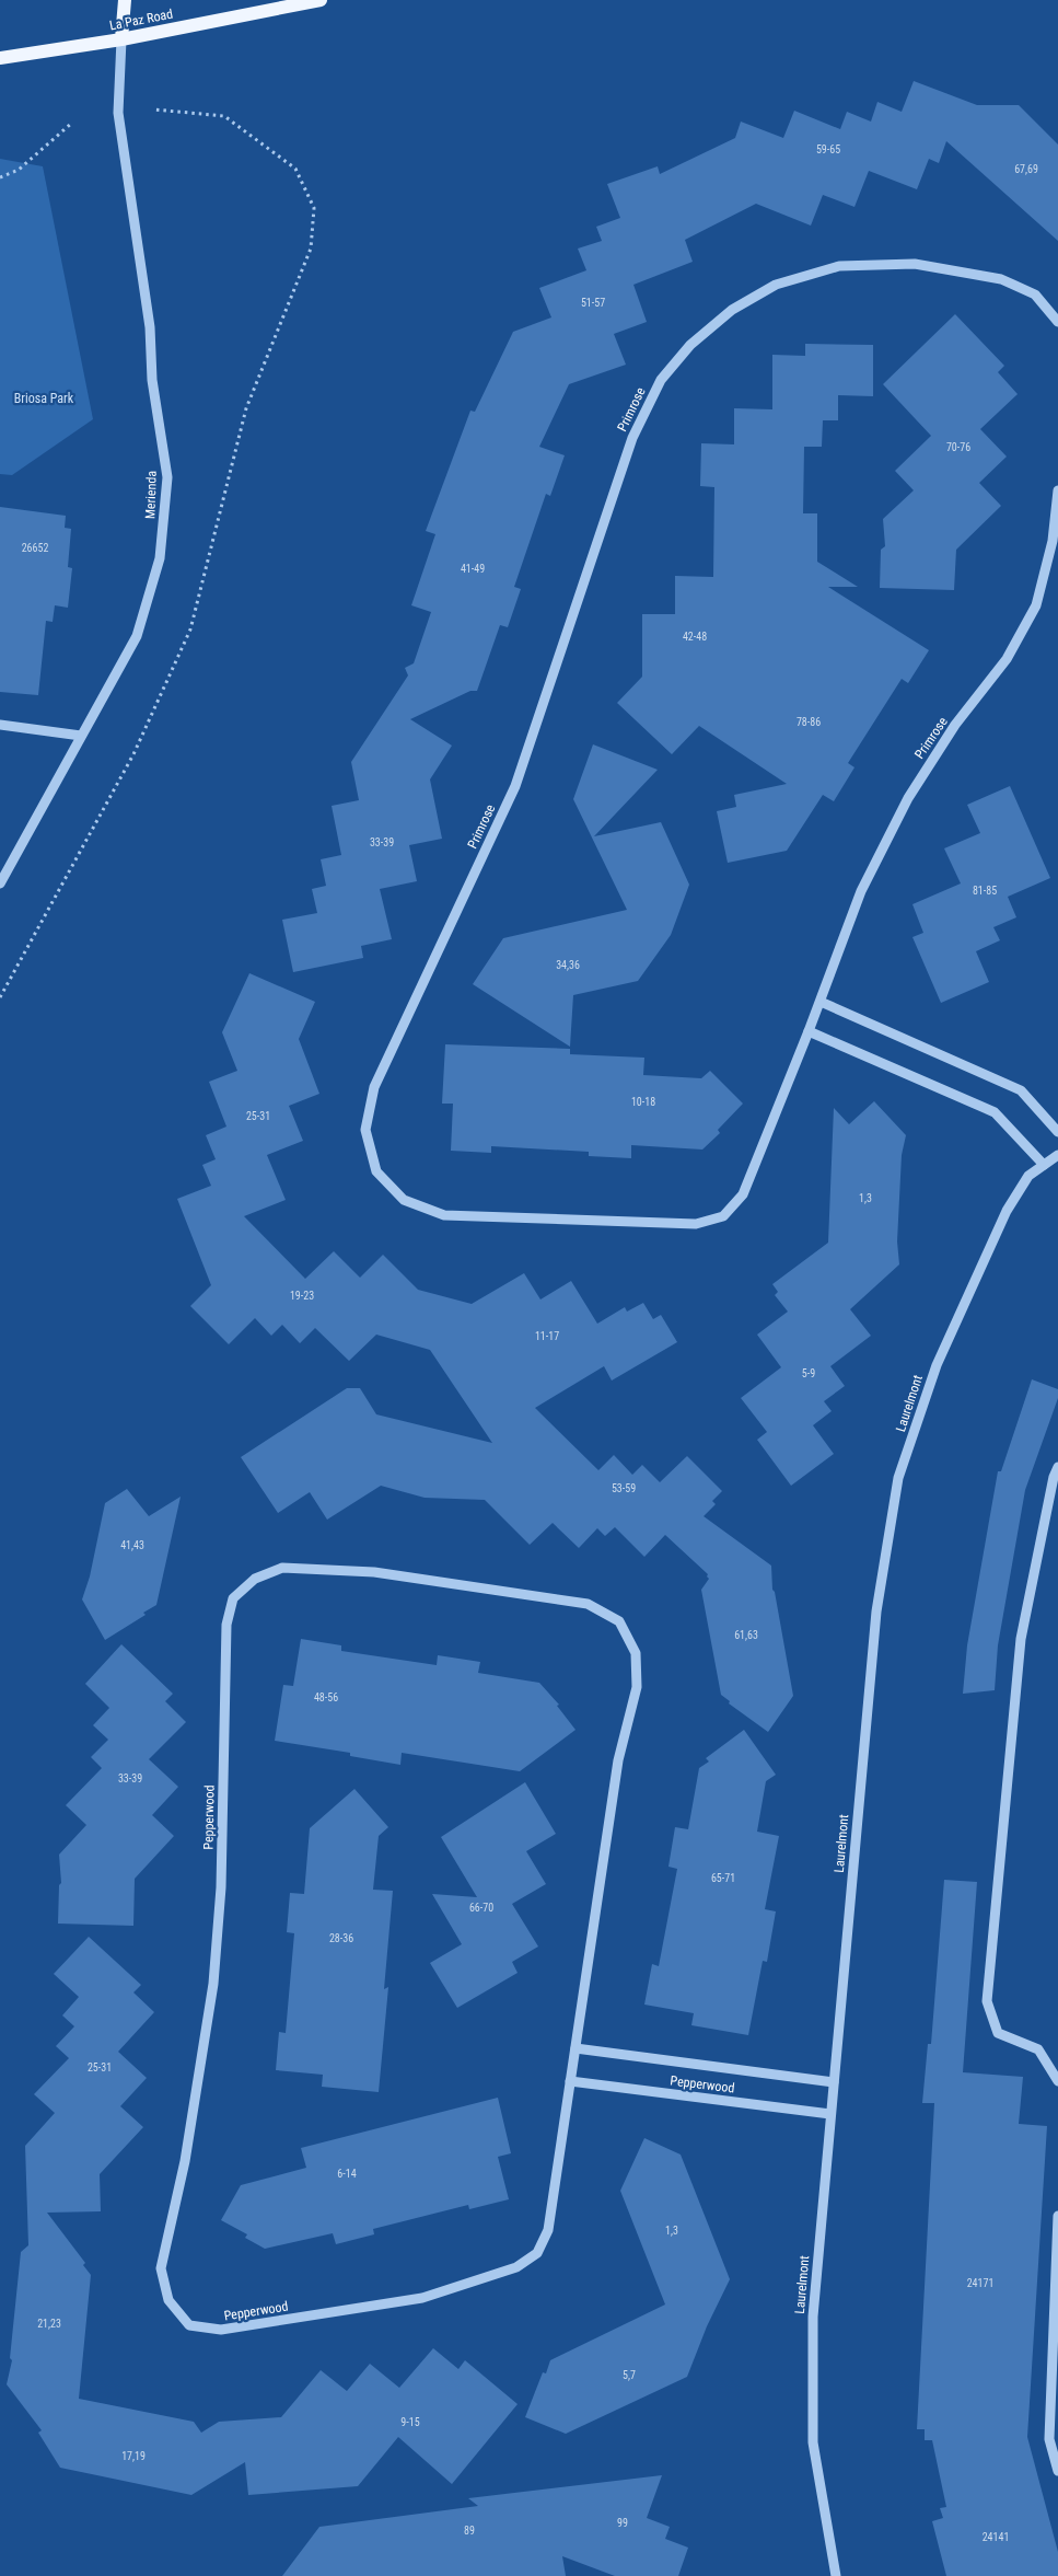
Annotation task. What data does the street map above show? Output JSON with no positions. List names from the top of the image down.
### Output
{
  "streets": {
    "main road": ["La Paz Road"],
    "street": [
      "Primrose",
      "Merienda",
      "Laurelmont",
      "Pepperwood"
    ]
  },
  "crossings": [
    ["La Paz Road", "Merienda"],
    ["Laurelmont", "Pepperwood"]
  ],
  "parks": ["Briosa Park"],
  "house_numbers": [
    "59-65",
    "67,69",
    "51-57",
    "70-76",
    "26652",
    "41-49",
    "42-48",
    "78-86",
    "33-39",
    "81-85",
    "34,36",
    "10-18",
    "25-31",
    "1,3",
    "19-23",
    "11-17",
    "5-9",
    "53-59",
    "41,43",
    "61,63",
    "48-56",
    "33-39",
    "65-71",
    "66-70",
    "28-36",
    "25-31",
    "6-14",
    "1,3",
    "24171",
    "21,23",
    "5,7",
    "9-15",
    "17,19",
    "99",
    "89",
    "24141"
  ]
}
